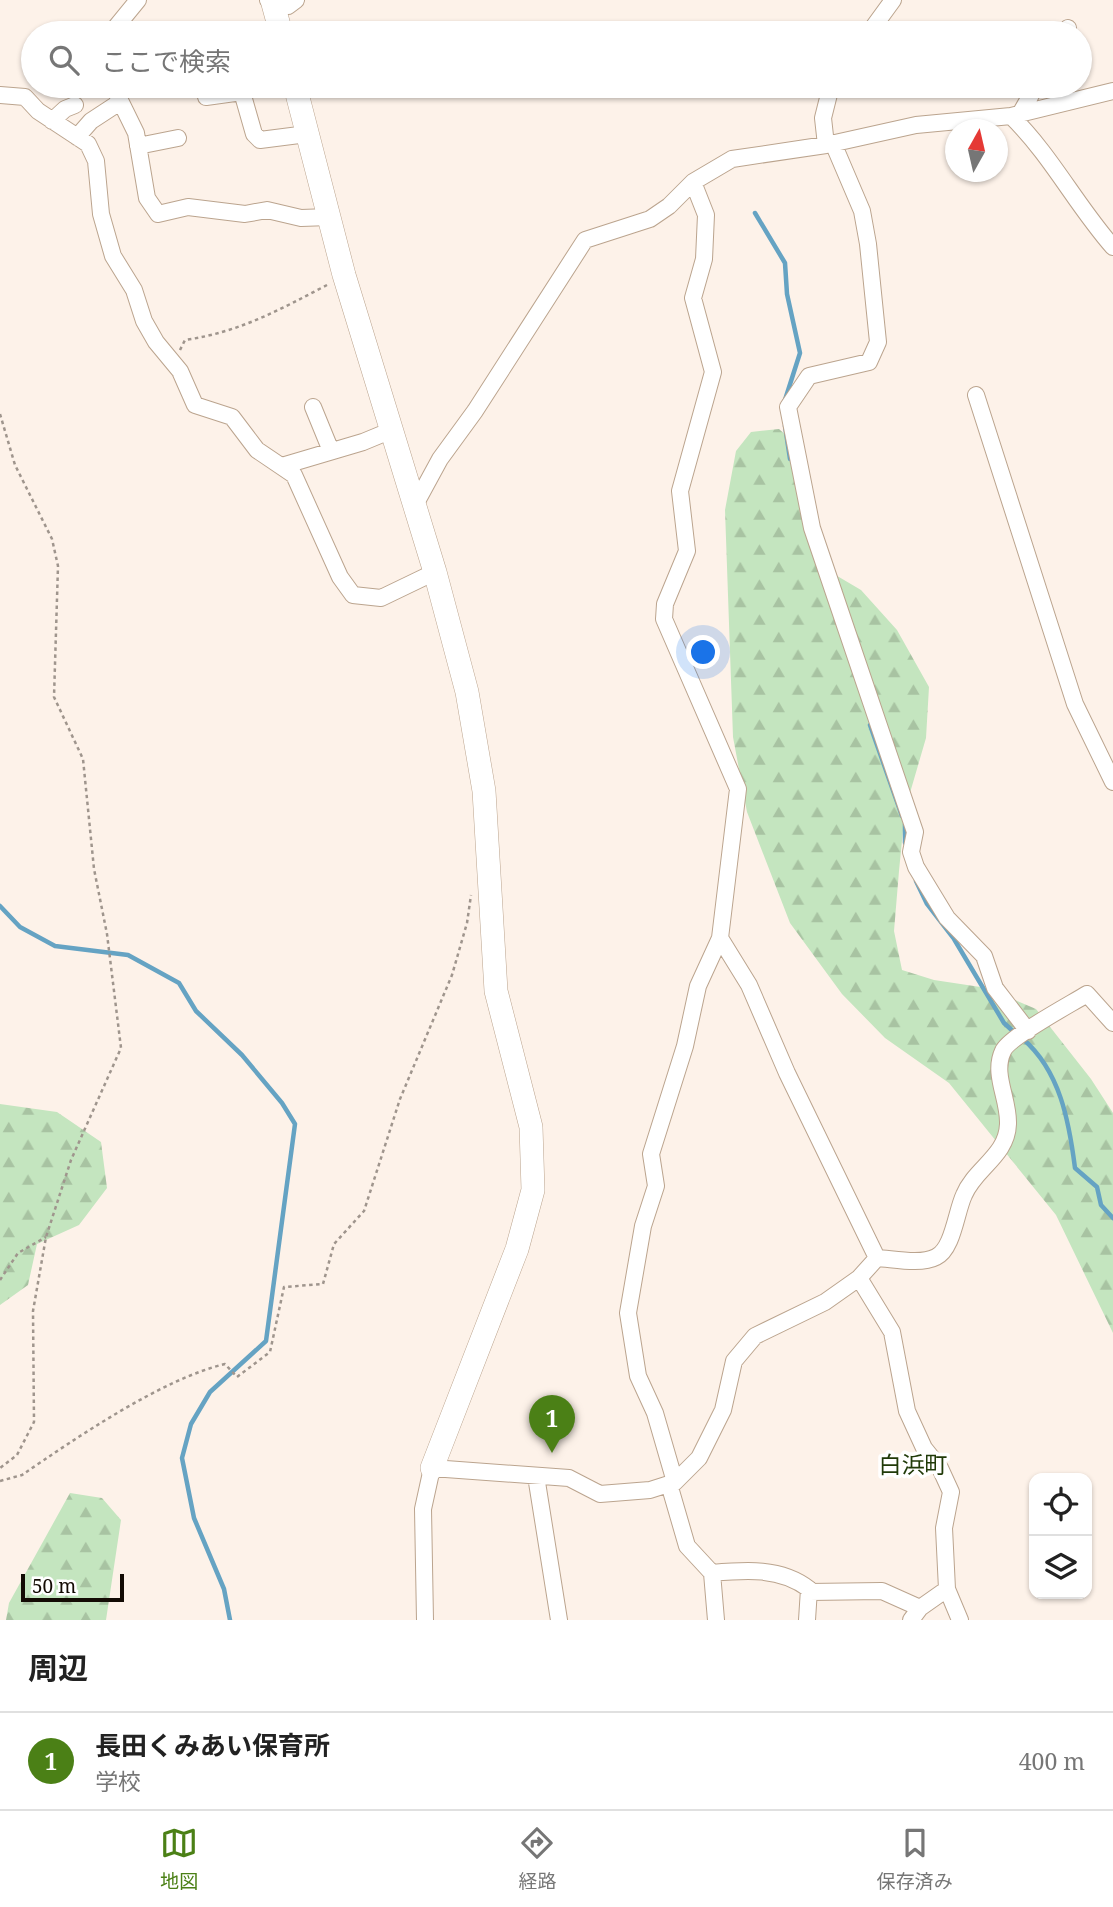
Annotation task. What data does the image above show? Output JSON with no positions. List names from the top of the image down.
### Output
{
  "districts": ["白浜町"],
  "scale_bar": "50 m",
  "north": "top",
  "page": {
    "search": "ここで検索",
    "pins": "1",
    "scale": "50 m",
    "heading": "周辺",
    "list": [
      {
        "mark": "1",
        "name": "長田くみあい保育所",
        "note": "学校",
        "value": "400 m"
      }
    ],
    "nav": ["地図", "経路", "保存済み"]
  }
}
